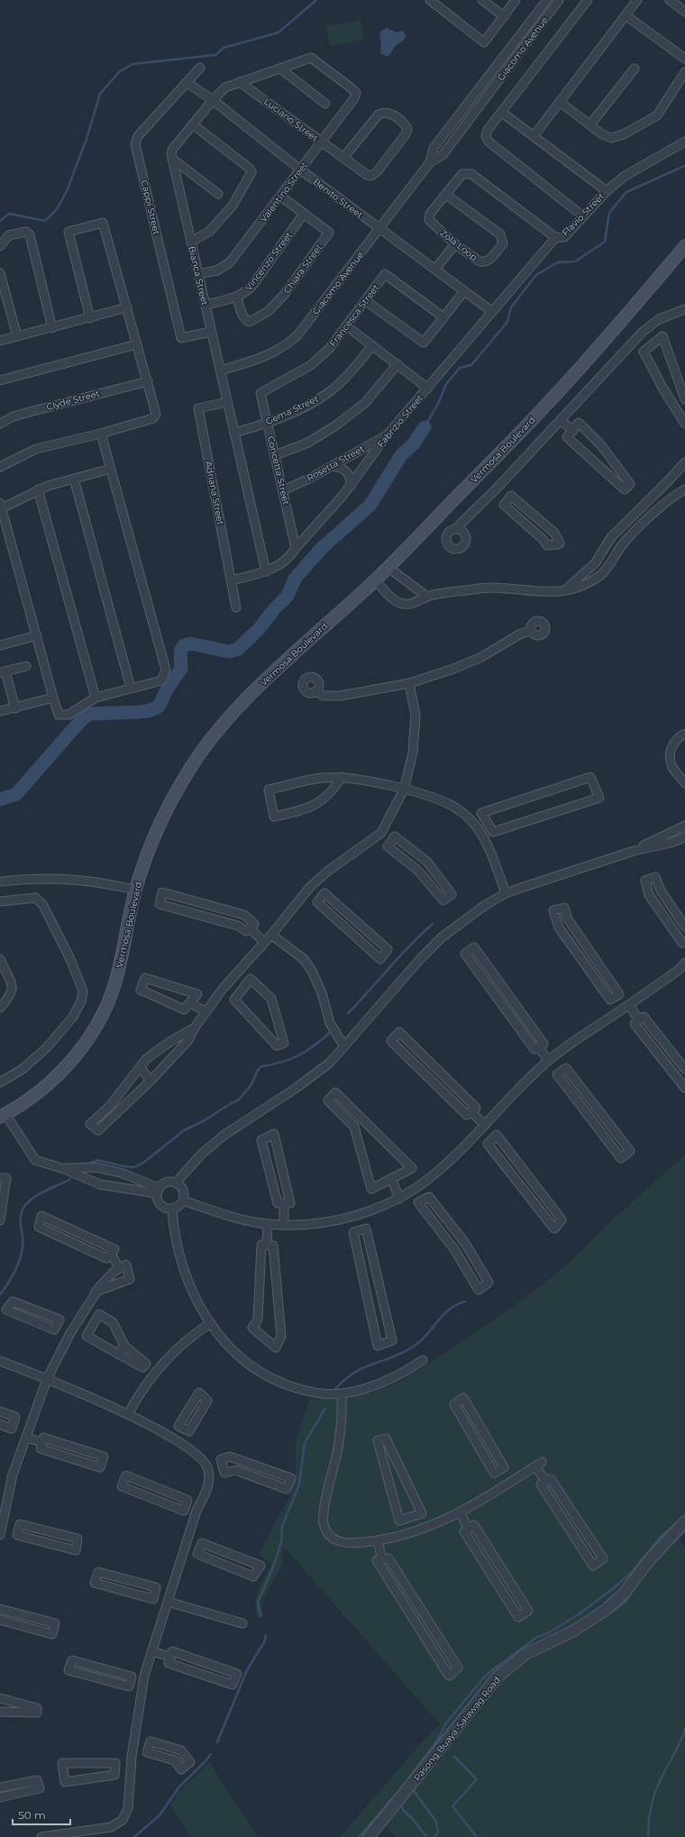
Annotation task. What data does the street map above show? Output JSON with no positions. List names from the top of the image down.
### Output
{
  "streets": {
    "main road": ["Vermosa Boulevard"],
    "street": [
      "Giacomo Avenue",
      "Luciano Street",
      "Valentino Street",
      "Benito Street",
      "Cappi Street",
      "Flavio Street",
      "Zola Loop",
      "Vincenzo Street",
      "Chiara Street",
      "Bianca Street",
      "Francesca Street",
      "Clyde Street",
      "Gema Street",
      "Fabrizio Street",
      "Rosetta Street",
      "Concetta Street",
      "Adriana Street",
      "Pasong Buaya-Salawag Road"
    ]
  },
  "crossings": [
    ["Giacomo Avenue", "Benito Street"],
    ["Giacomo Avenue", "Bianca Street"],
    ["Luciano Street", "Valentino Street"],
    ["Valentino Street", "Benito Street"],
    ["Valentino Street", "Chiara Street"],
    ["Valentino Street", "Bianca Street"],
    ["Benito Street", "Cappi Street"],
    ["Benito Street", "Fabrizio Street"],
    ["Cappi Street", "Bianca Street"],
    ["Flavio Street", "Zola Loop"],
    ["Flavio Street", "Fabrizio Street"],
    ["Vincenzo Street", "Chiara Street"],
    ["Vincenzo Street", "Bianca Street"],
    ["Bianca Street", "Gema Street"],
    ["Bianca Street", "Fabrizio Street"],
    ["Bianca Street", "Adriana Street"],
    ["Francesca Street", "Concetta Street"],
    ["Gema Street", "Concetta Street"],
    ["Fabrizio Street", "Rosetta Street"],
    ["Fabrizio Street", "Concetta Street"],
    ["Fabrizio Street", "Adriana Street"],
    ["Rosetta Street", "Concetta Street"]
  ],
  "scale_bar": "50 m"
}
